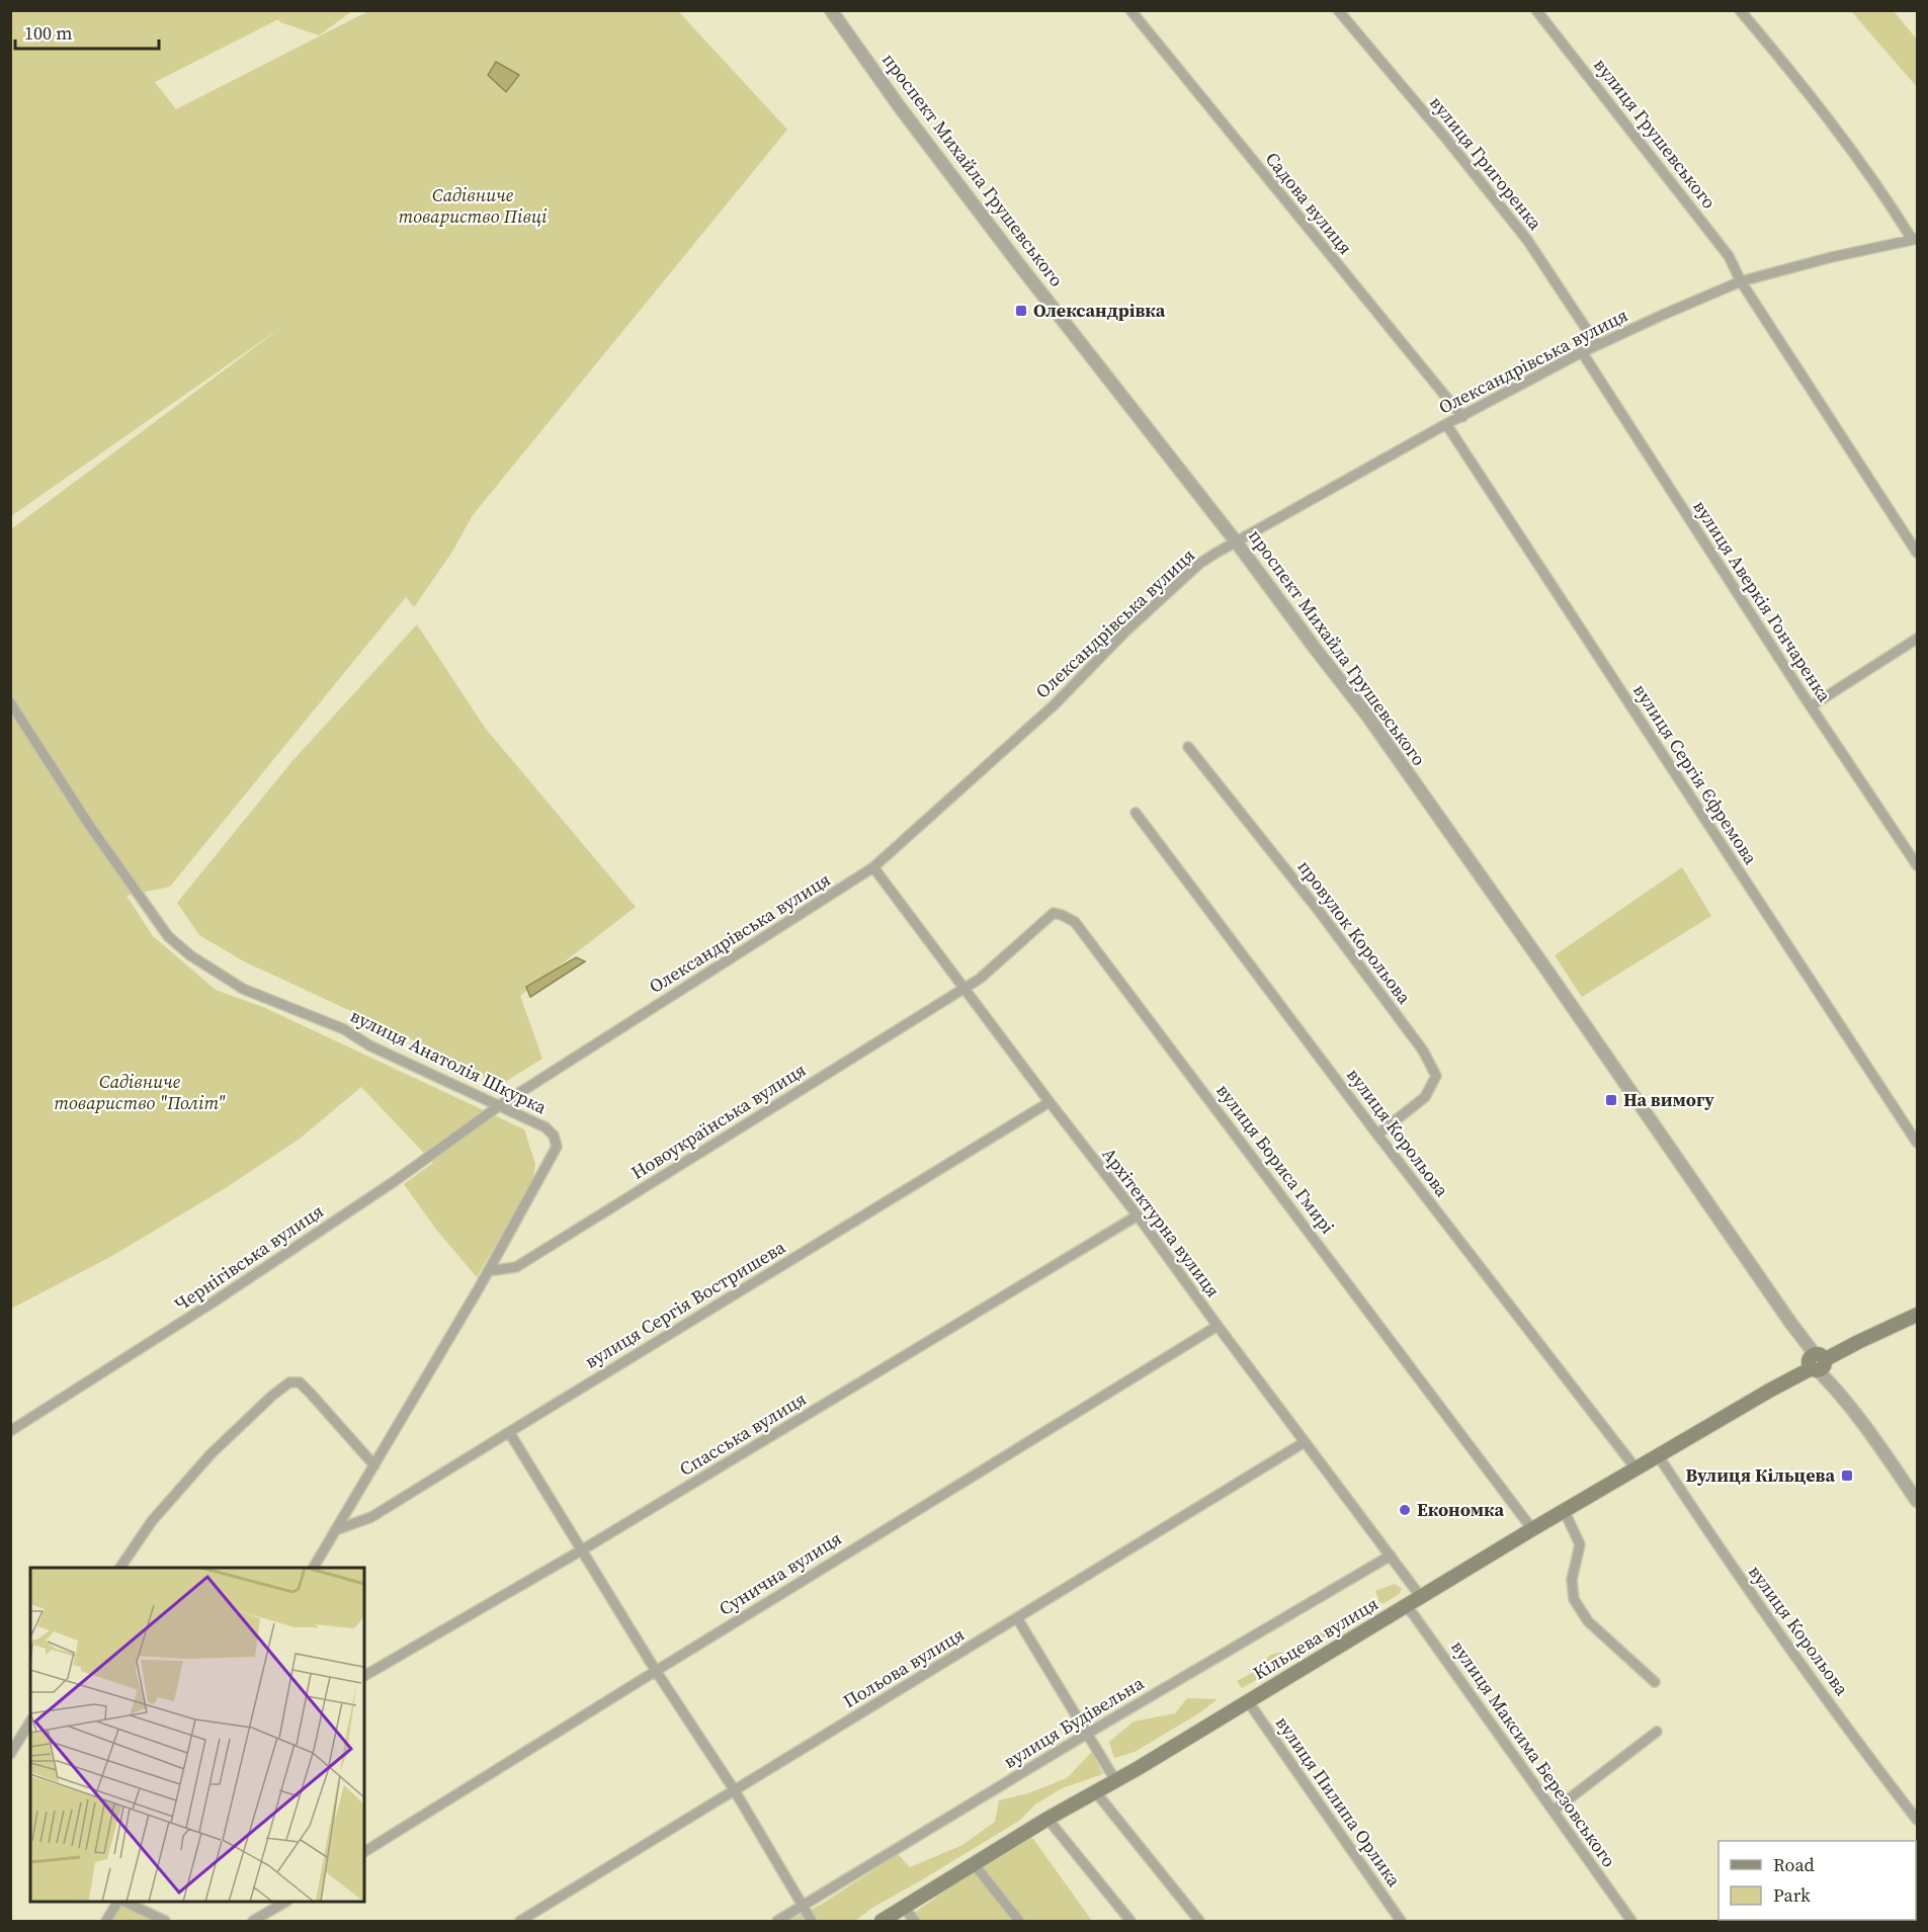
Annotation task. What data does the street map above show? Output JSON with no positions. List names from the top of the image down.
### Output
{
  "streets": {
    "main road": ["Кільцева вулиця"],
    "street": [
      "вулиця Грушевського",
      "вулиця Григоренка",
      "проспект Михайла Грушевського",
      "Садова вулиця",
      "Олександрівська вулиця",
      "вулиця Аверкія Гончаренка",
      "вулиця Сергія Єфремова",
      "провулок Корольова",
      "вулиця Анатолія Шкурка",
      "Новоукраїнська вулиця",
      "вулиця Корольова",
      "вулиця Бориса Гмирі",
      "Архітектурна вулиця",
      "Чернігівська вулиця",
      "вулиця Сергія Востришева",
      "Спасська вулиця",
      "Сунична вулиця",
      "Польова вулиця",
      "вулиця Будівельна",
      "вулиця Максима Березовського",
      "вулиця Пилипа Орлика"
    ]
  },
  "crossings": [
    ["вулиця Грушевського", "Олександрівська вулиця"],
    ["вулиця Григоренка", "Олександрівська вулиця"],
    ["проспект Михайла Грушевського", "Олександрівська вулиця"],
    ["проспект Михайла Грушевського", "Кільцева вулиця"],
    ["Садова вулиця", "Олександрівська вулиця"],
    ["Олександрівська вулиця", "вулиця Аверкія Гончаренка"],
    ["Олександрівська вулиця", "вулиця Сергія Єфремова"],
    ["Олександрівська вулиця", "вулиця Анатолія Шкурка"],
    ["Олександрівська вулиця", "Архітектурна вулиця"],
    ["Олександрівська вулиця", "Чернігівська вулиця"],
    ["провулок Корольова", "вулиця Корольова"],
    ["вулиця Анатолія Шкурка", "Новоукраїнська вулиця"],
    ["вулиця Анатолія Шкурка", "Чернігівська вулиця"],
    ["вулиця Анатолія Шкурка", "вулиця Сергія Востришева"],
    ["Новоукраїнська вулиця", "вулиця Бориса Гмирі"],
    ["Новоукраїнська вулиця", "Архітектурна вулиця"],
    ["вулиця Корольова", "Кільцева вулиця"],
    ["вулиця Бориса Гмирі", "Архітектурна вулиця"],
    ["вулиця Бориса Гмирі", "Кільцева вулиця"],
    ["Архітектурна вулиця", "вулиця Сергія Востришева"],
    ["Архітектурна вулиця", "Спасська вулиця"],
    ["Архітектурна вулиця", "Сунична вулиця"],
    ["Архітектурна вулиця", "Кільцева вулиця"],
    ["Архітектурна вулиця", "Польова вулиця"],
    ["Архітектурна вулиця", "вулиця Будівельна"],
    ["Кільцева вулиця", "вулиця Максима Березовського"],
    ["Кільцева вулиця", "вулиця Пилипа Орлика"]
  ],
  "parks": ["Садівниче товариство Півці", "Садівниче товариство \"Політ\""],
  "places": {
    "transit": ["Олександрівка", "На вимогу", "Вулиця Кільцева"],
    "other": ["Економка"]
  },
  "legend": ["Road", "Park"],
  "scale_bar": "100 m"
}
